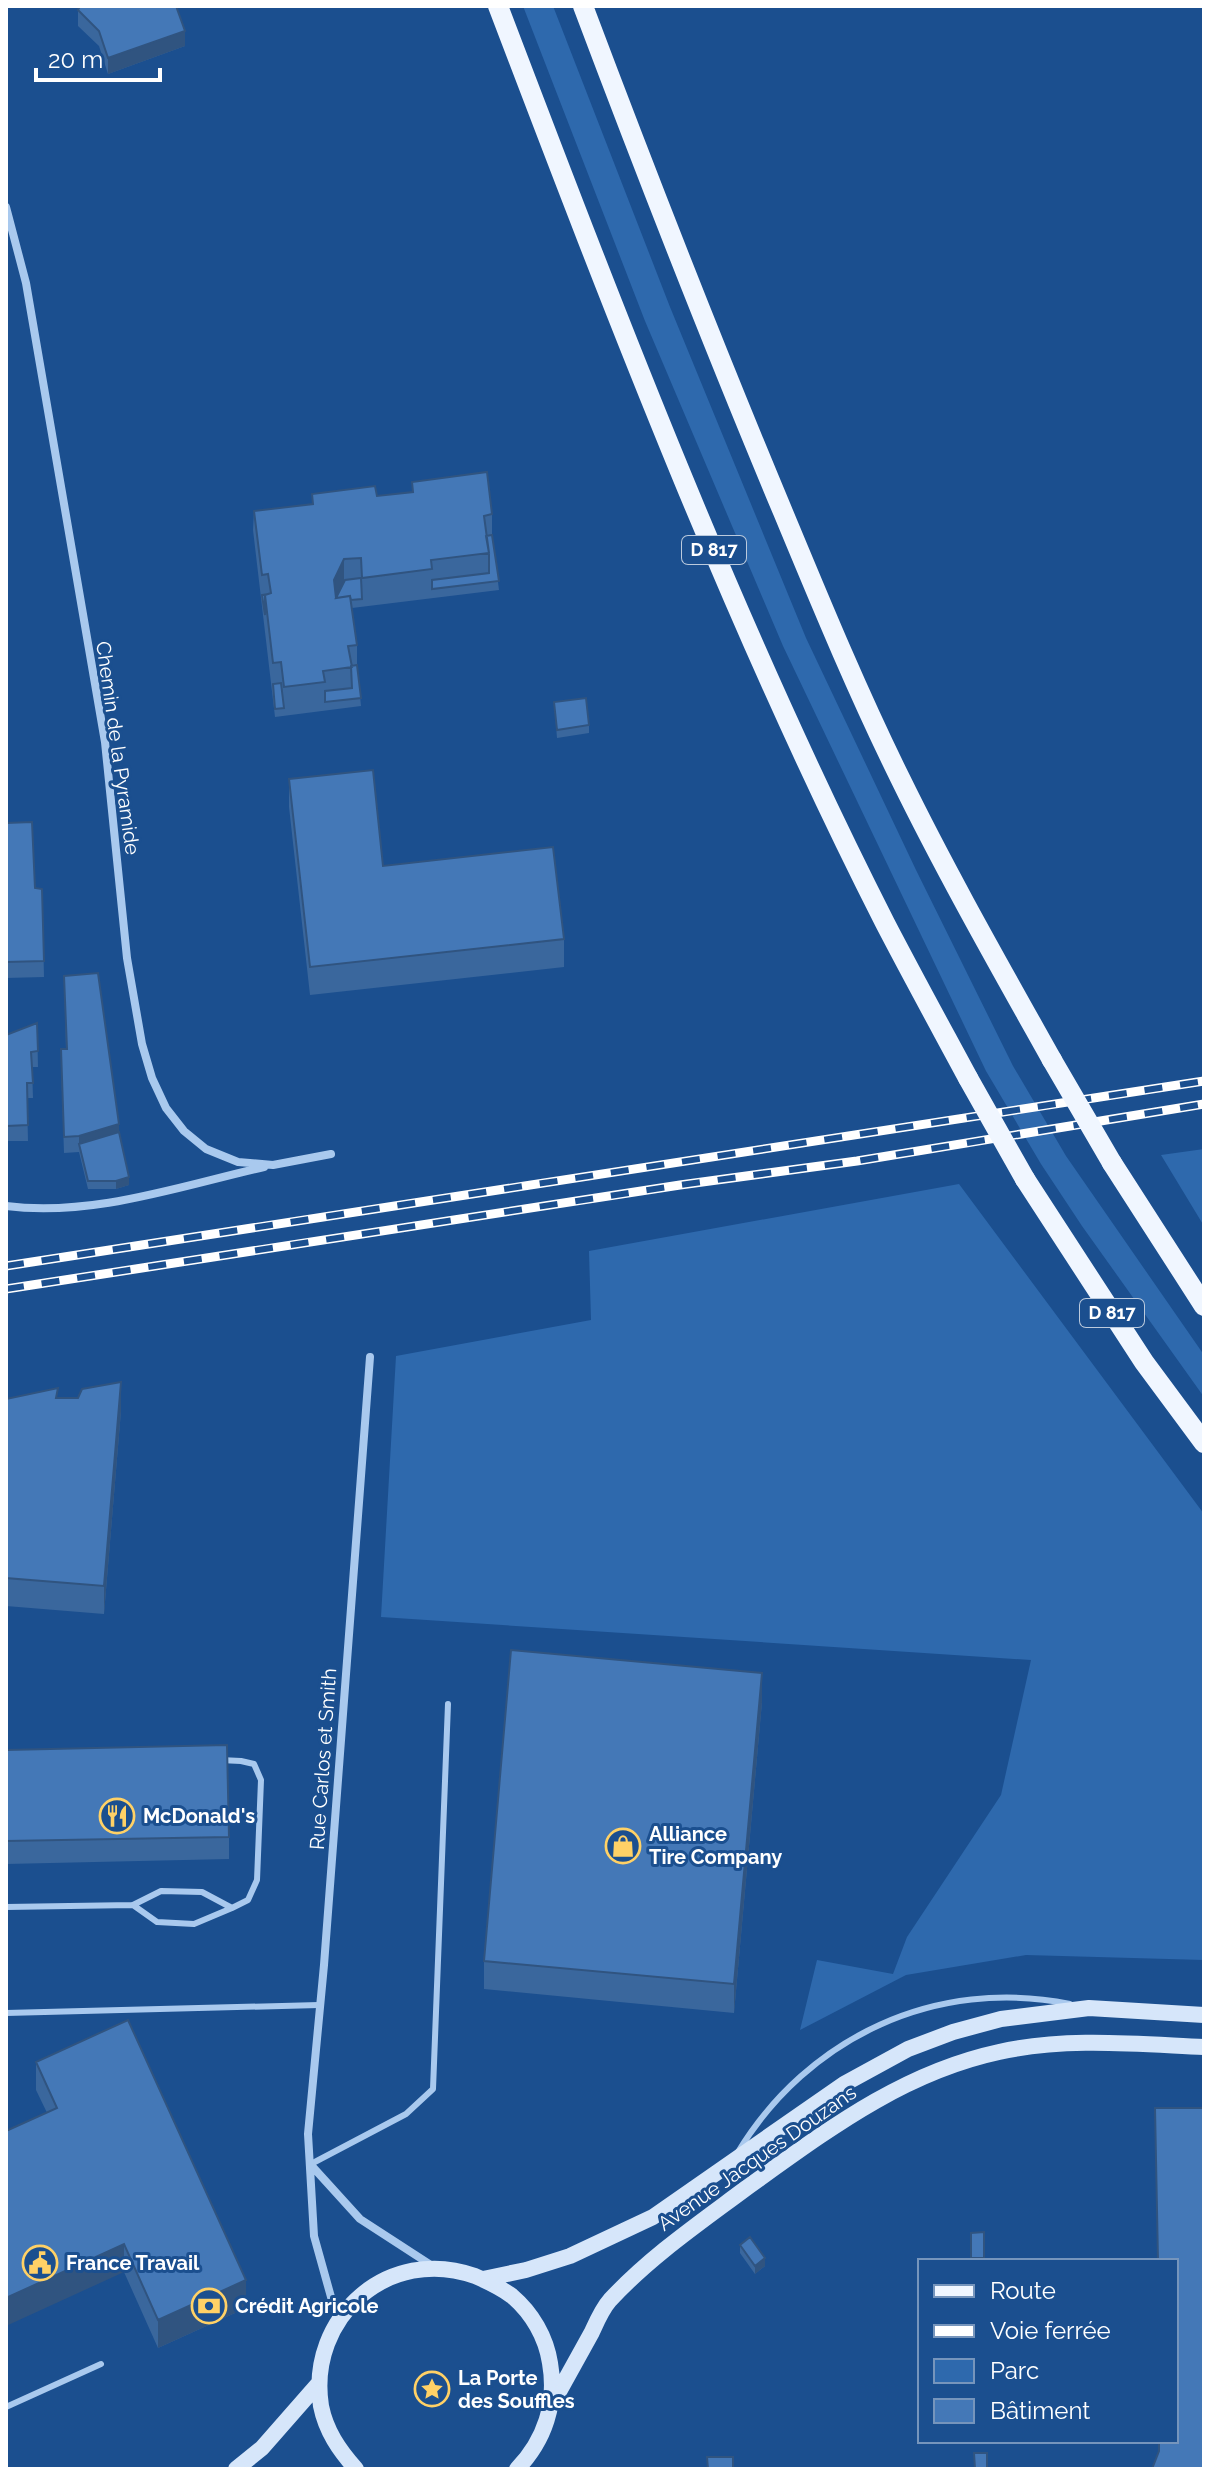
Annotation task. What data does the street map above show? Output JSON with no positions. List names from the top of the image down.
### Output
{
  "streets": {
    "main road": ["D 817", "Avenue Jacques Douzans"],
    "street": ["Chemin de la Pyramide", "Rue Carlos et Smith"]
  },
  "places": {
    "restaurant": ["McDonald's"],
    "shop": ["Alliance Tire Company"],
    "public building": ["France Travail"],
    "bank": ["Crédit Agricole"],
    "place": ["La Porte des Souffles"]
  },
  "legend": [
    "Route",
    "Voie ferrée",
    "Parc",
    "Bâtiment"
  ],
  "scale_bar": "20 m"
}
